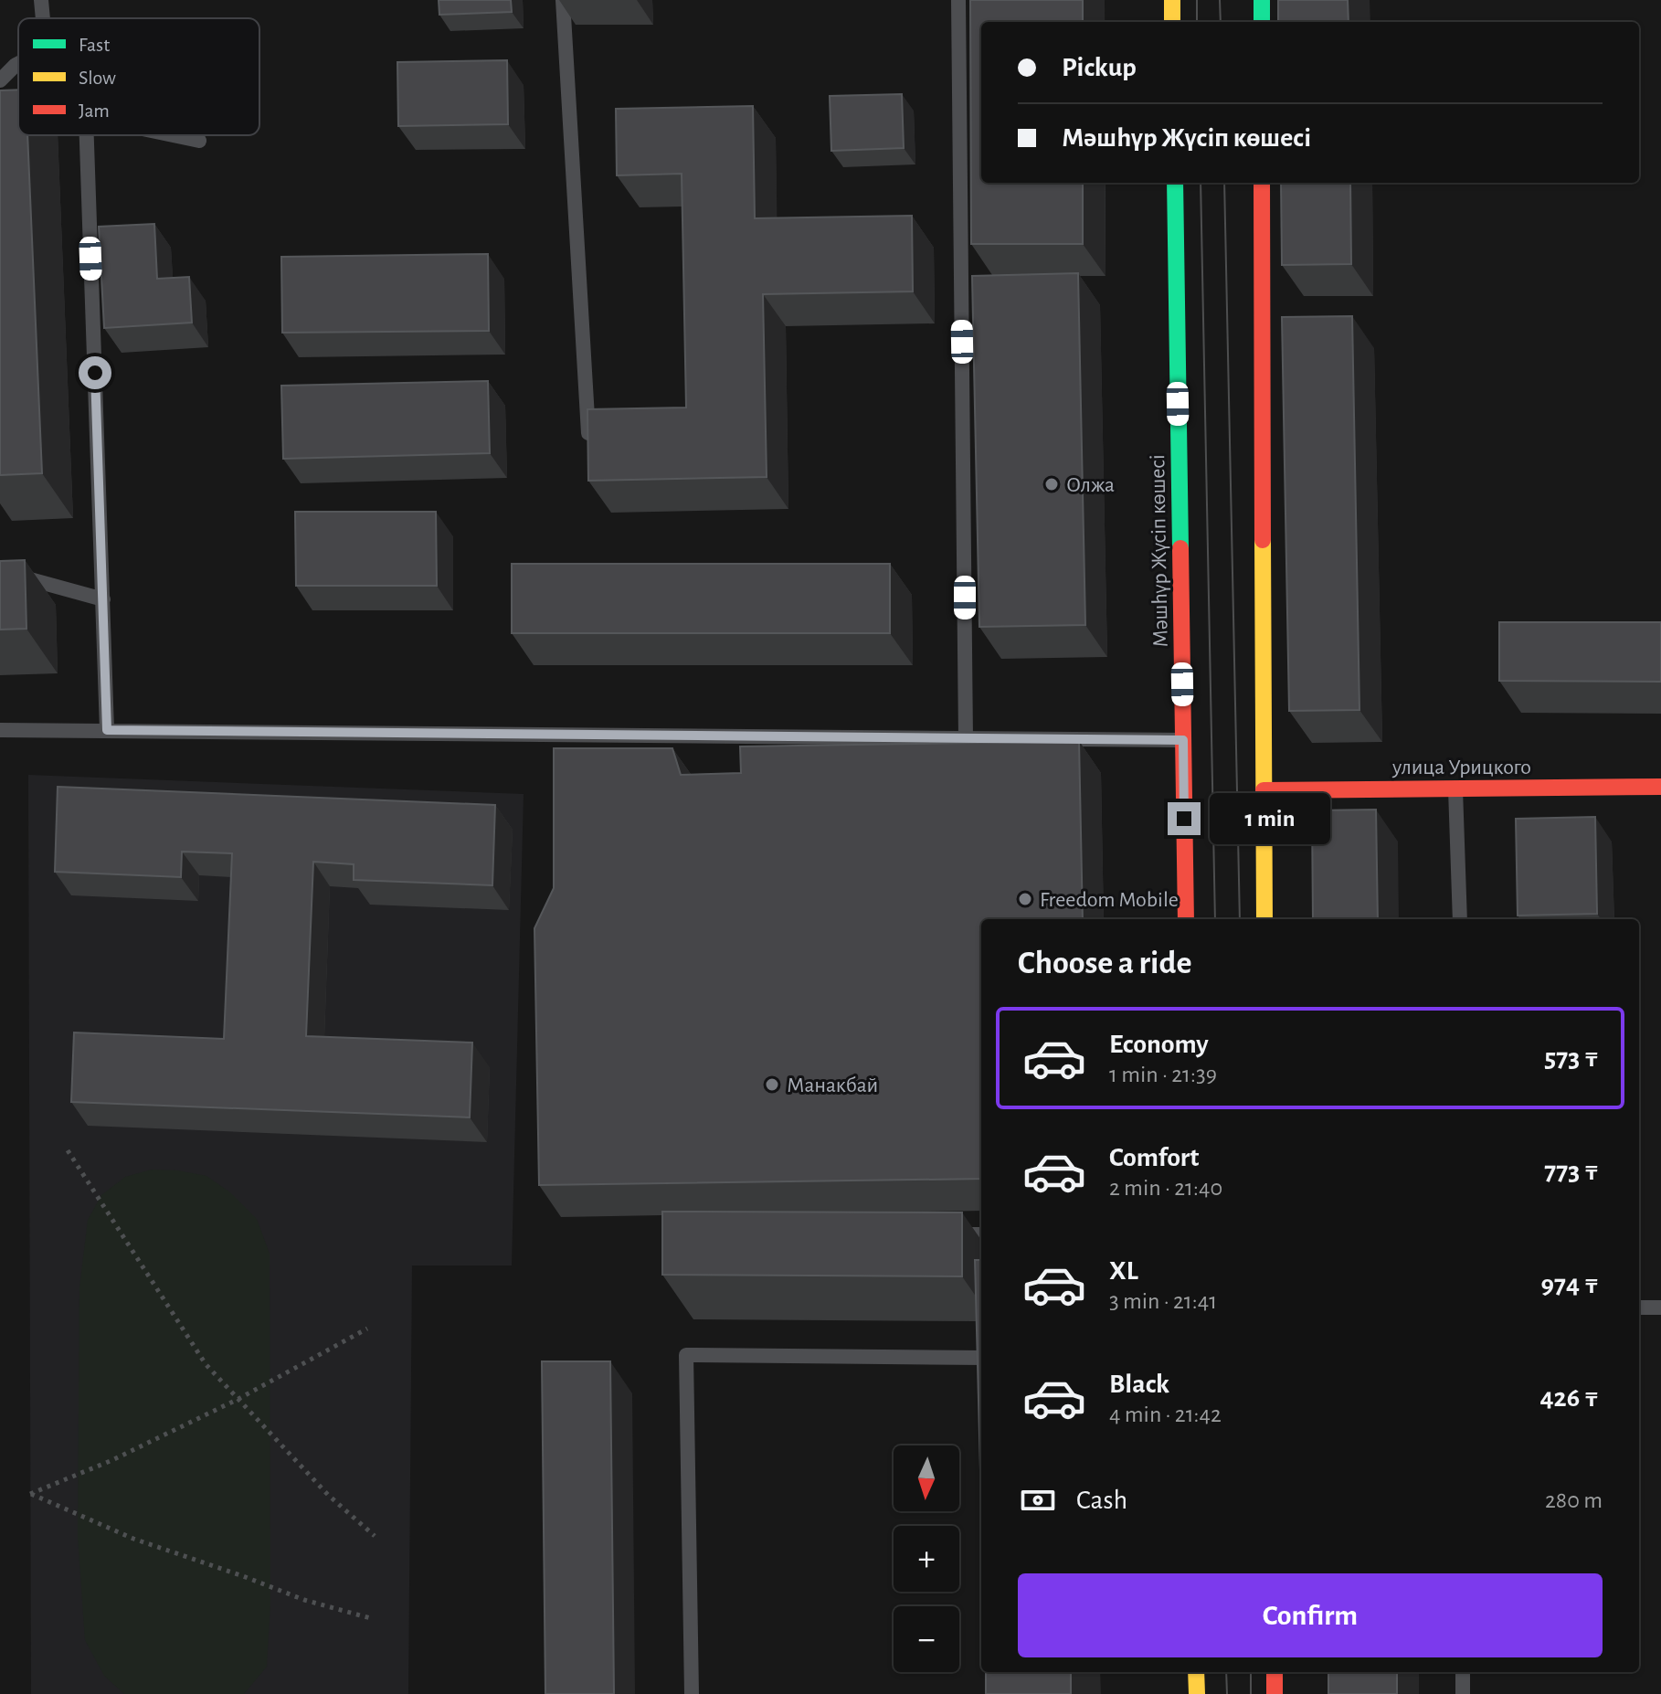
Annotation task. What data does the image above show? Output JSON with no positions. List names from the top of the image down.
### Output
{
  "streets": {
    "street": ["Мәшһүр Жүсіп көшесі", "улица Урицкого"]
  },
  "places": ["Олжа", "Freedom Mobile", "Манакбай"],
  "legend": ["Fast", "Slow", "Jam"],
  "north": "bottom",
  "page": {
    "banner": ["Pickup", "Мәшһүр Жүсіп көшесі"],
    "bubble": "1 min",
    "heading": "Choose a ride",
    "list": [
      {
        "name": "Economy",
        "note": "1 min · 21:39",
        "value": "573 ₸"
      },
      {
        "name": "Comfort",
        "note": "2 min · 21:40",
        "value": "773 ₸"
      },
      {
        "name": "XL",
        "note": "3 min · 21:41",
        "value": "974 ₸"
      },
      {
        "name": "Black",
        "note": "4 min · 21:42",
        "value": "426 ₸"
      }
    ],
    "map_buttons": ["+", "−"],
    "pay": ["Cash", "280 m"],
    "buttons": "Confirm"
  }
}
